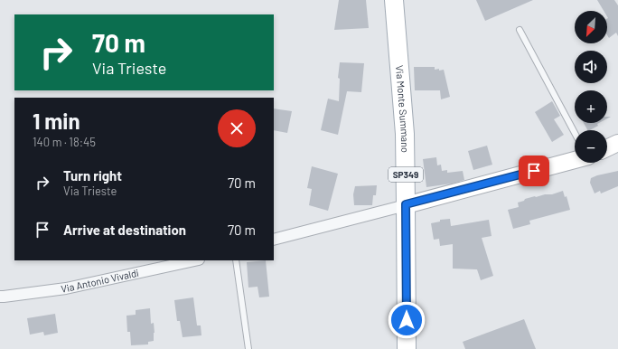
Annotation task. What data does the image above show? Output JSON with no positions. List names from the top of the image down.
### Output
{
  "streets": {
    "main road": ["Via Monte Summano", "SP349"],
    "street": ["Via Antonio Vivaldi"]
  },
  "north": "bottom left",
  "page": {
    "map_buttons": ["+", "−"],
    "turn": ["70 m", "Via Trieste"],
    "heading": ["1 min", "140 m · 18:45"],
    "list": [
      {
        "name": "Turn right",
        "note": "Via Trieste",
        "value": "70 m"
      },
      {
        "name": "Arrive at destination",
        "value": "70 m"
      }
    ]
  }
}
